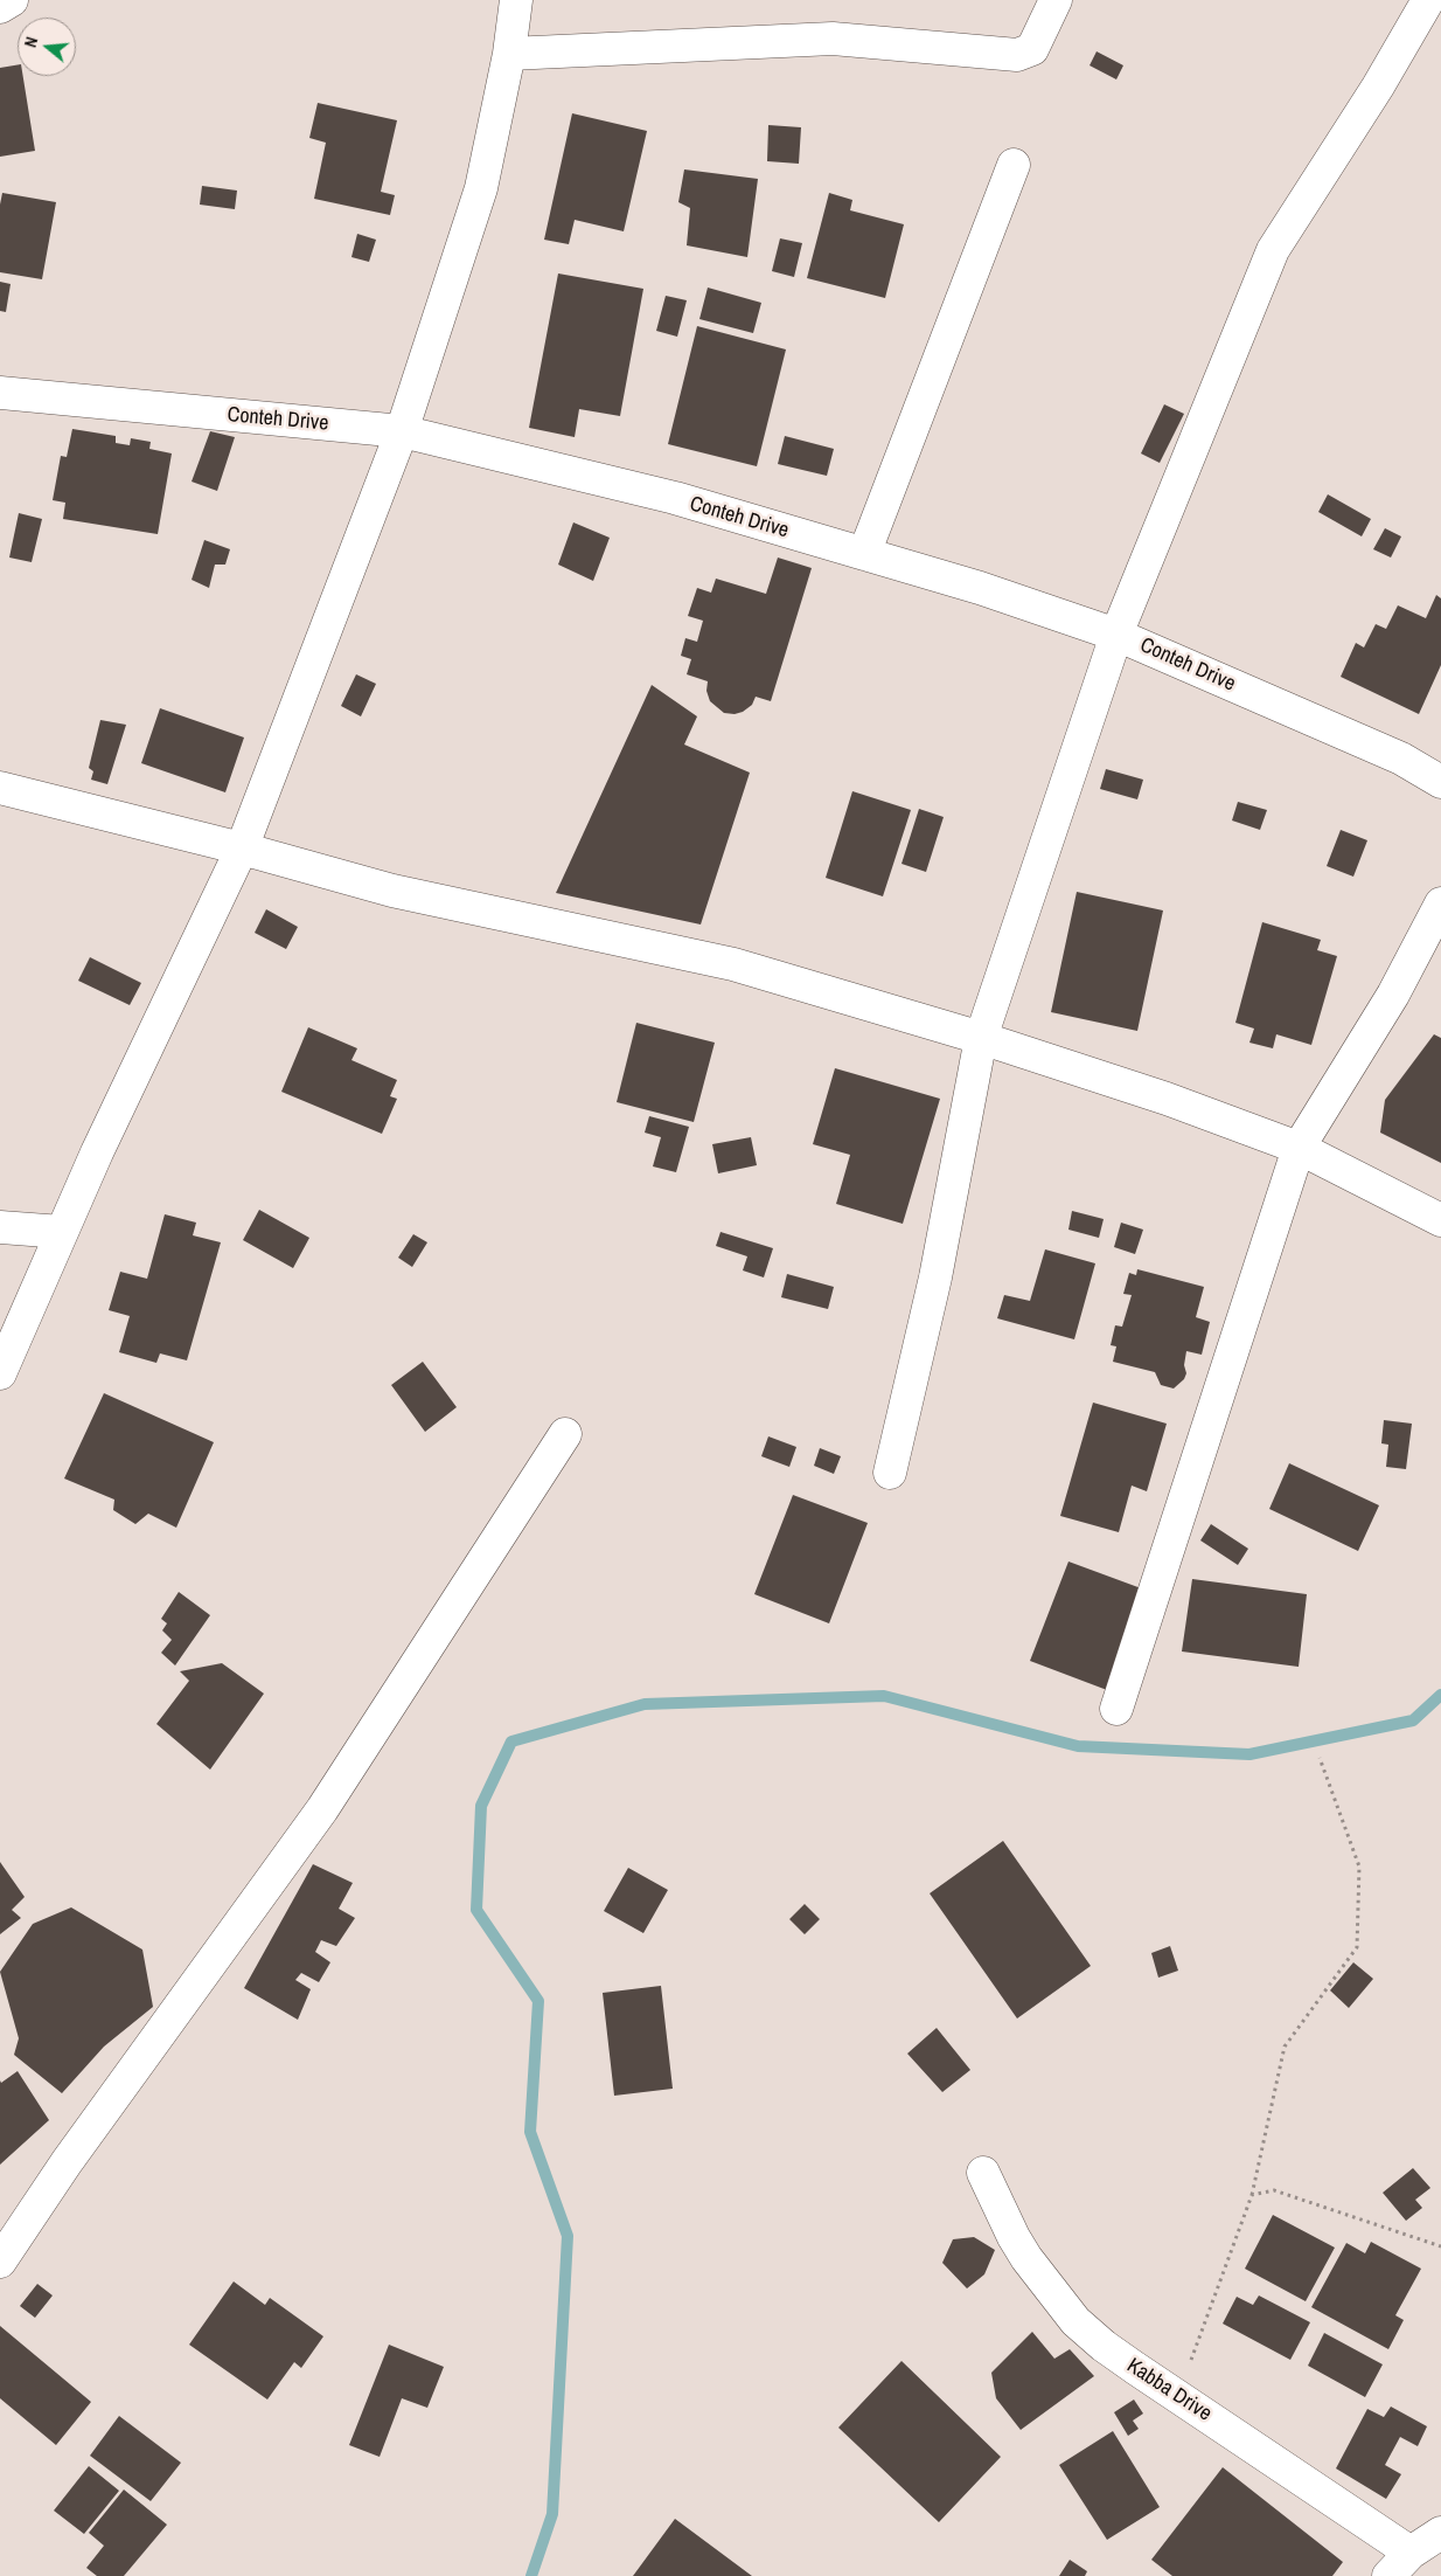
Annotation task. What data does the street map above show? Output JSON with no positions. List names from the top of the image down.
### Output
{
  "streets": {
    "street": ["Conteh Drive", "Kabba Drive"]
  },
  "north": "left"
}
